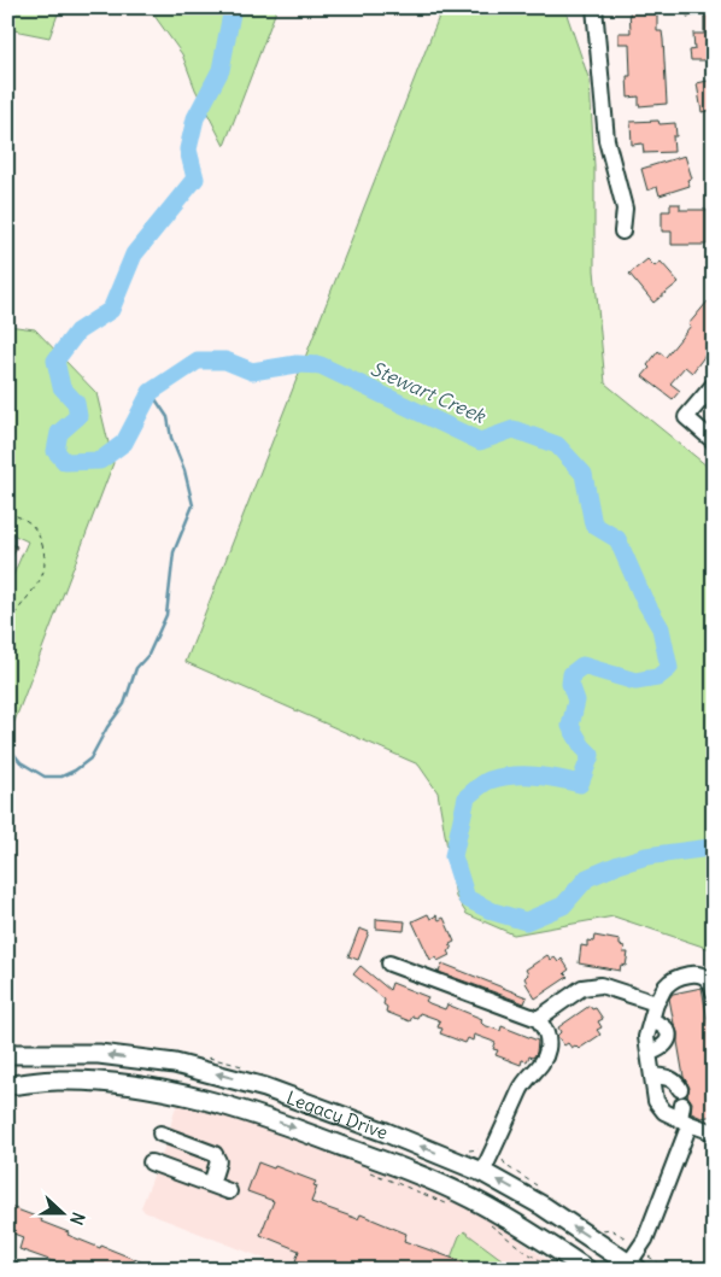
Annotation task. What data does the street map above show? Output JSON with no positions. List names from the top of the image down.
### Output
{
  "streets": {
    "main road": ["Legacy Drive"]
  },
  "water": ["Stewart Creek"],
  "north": "right"
}
